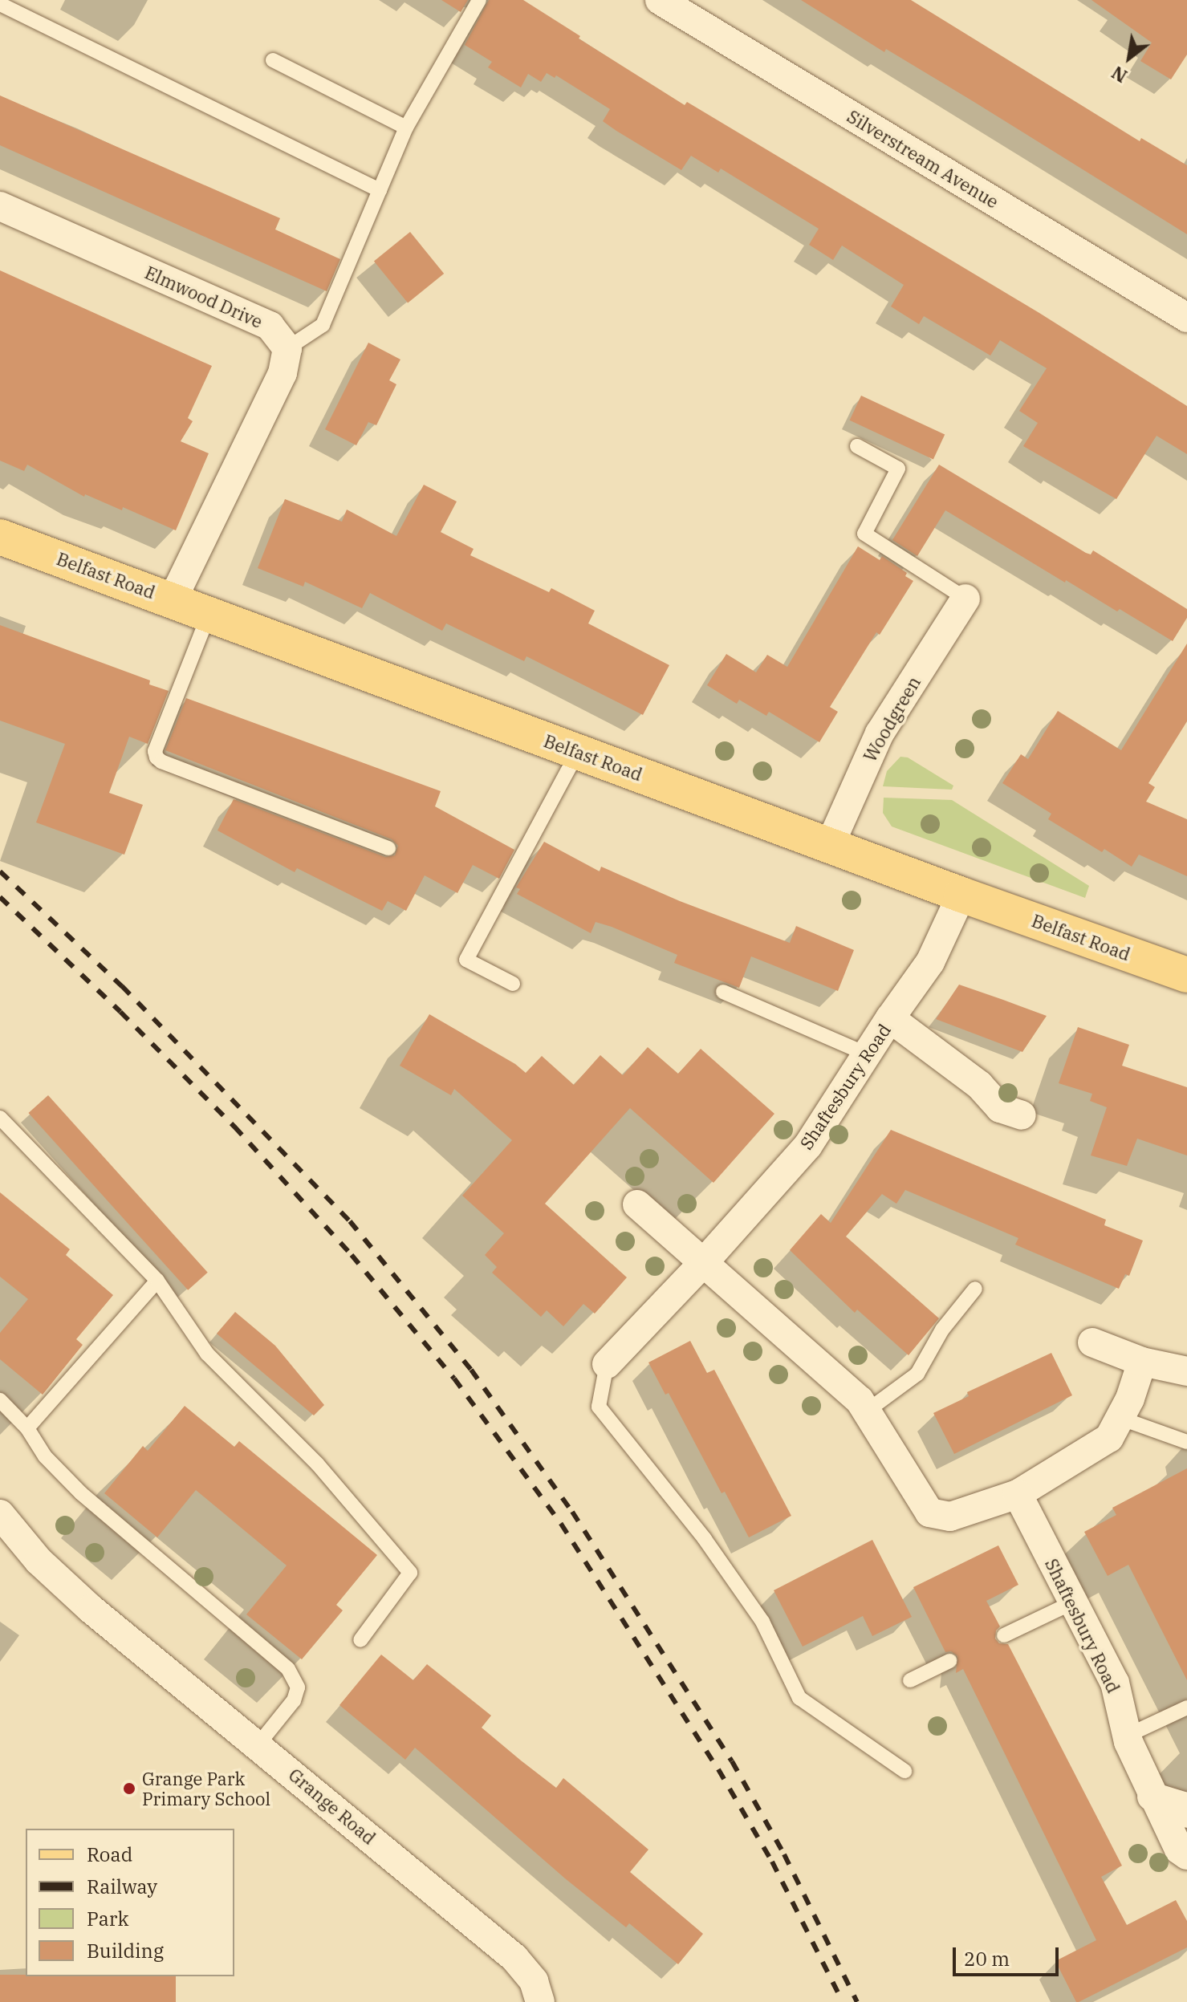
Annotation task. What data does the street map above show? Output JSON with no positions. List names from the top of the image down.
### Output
{
  "streets": {
    "main road": ["Belfast Road"],
    "street": [
      "Silverstream Avenue",
      "Elmwood Drive",
      "Woodgreen",
      "Shaftesbury Road",
      "Grange Road"
    ]
  },
  "crossings": [
    ["Belfast Road", "Woodgreen"],
    ["Belfast Road", "Shaftesbury Road"]
  ],
  "places": ["Grange Park Primary School"],
  "legend": [
    "Road",
    "Railway",
    "Park",
    "Building"
  ],
  "scale_bar": "20 m",
  "north": "bottom left"
}
